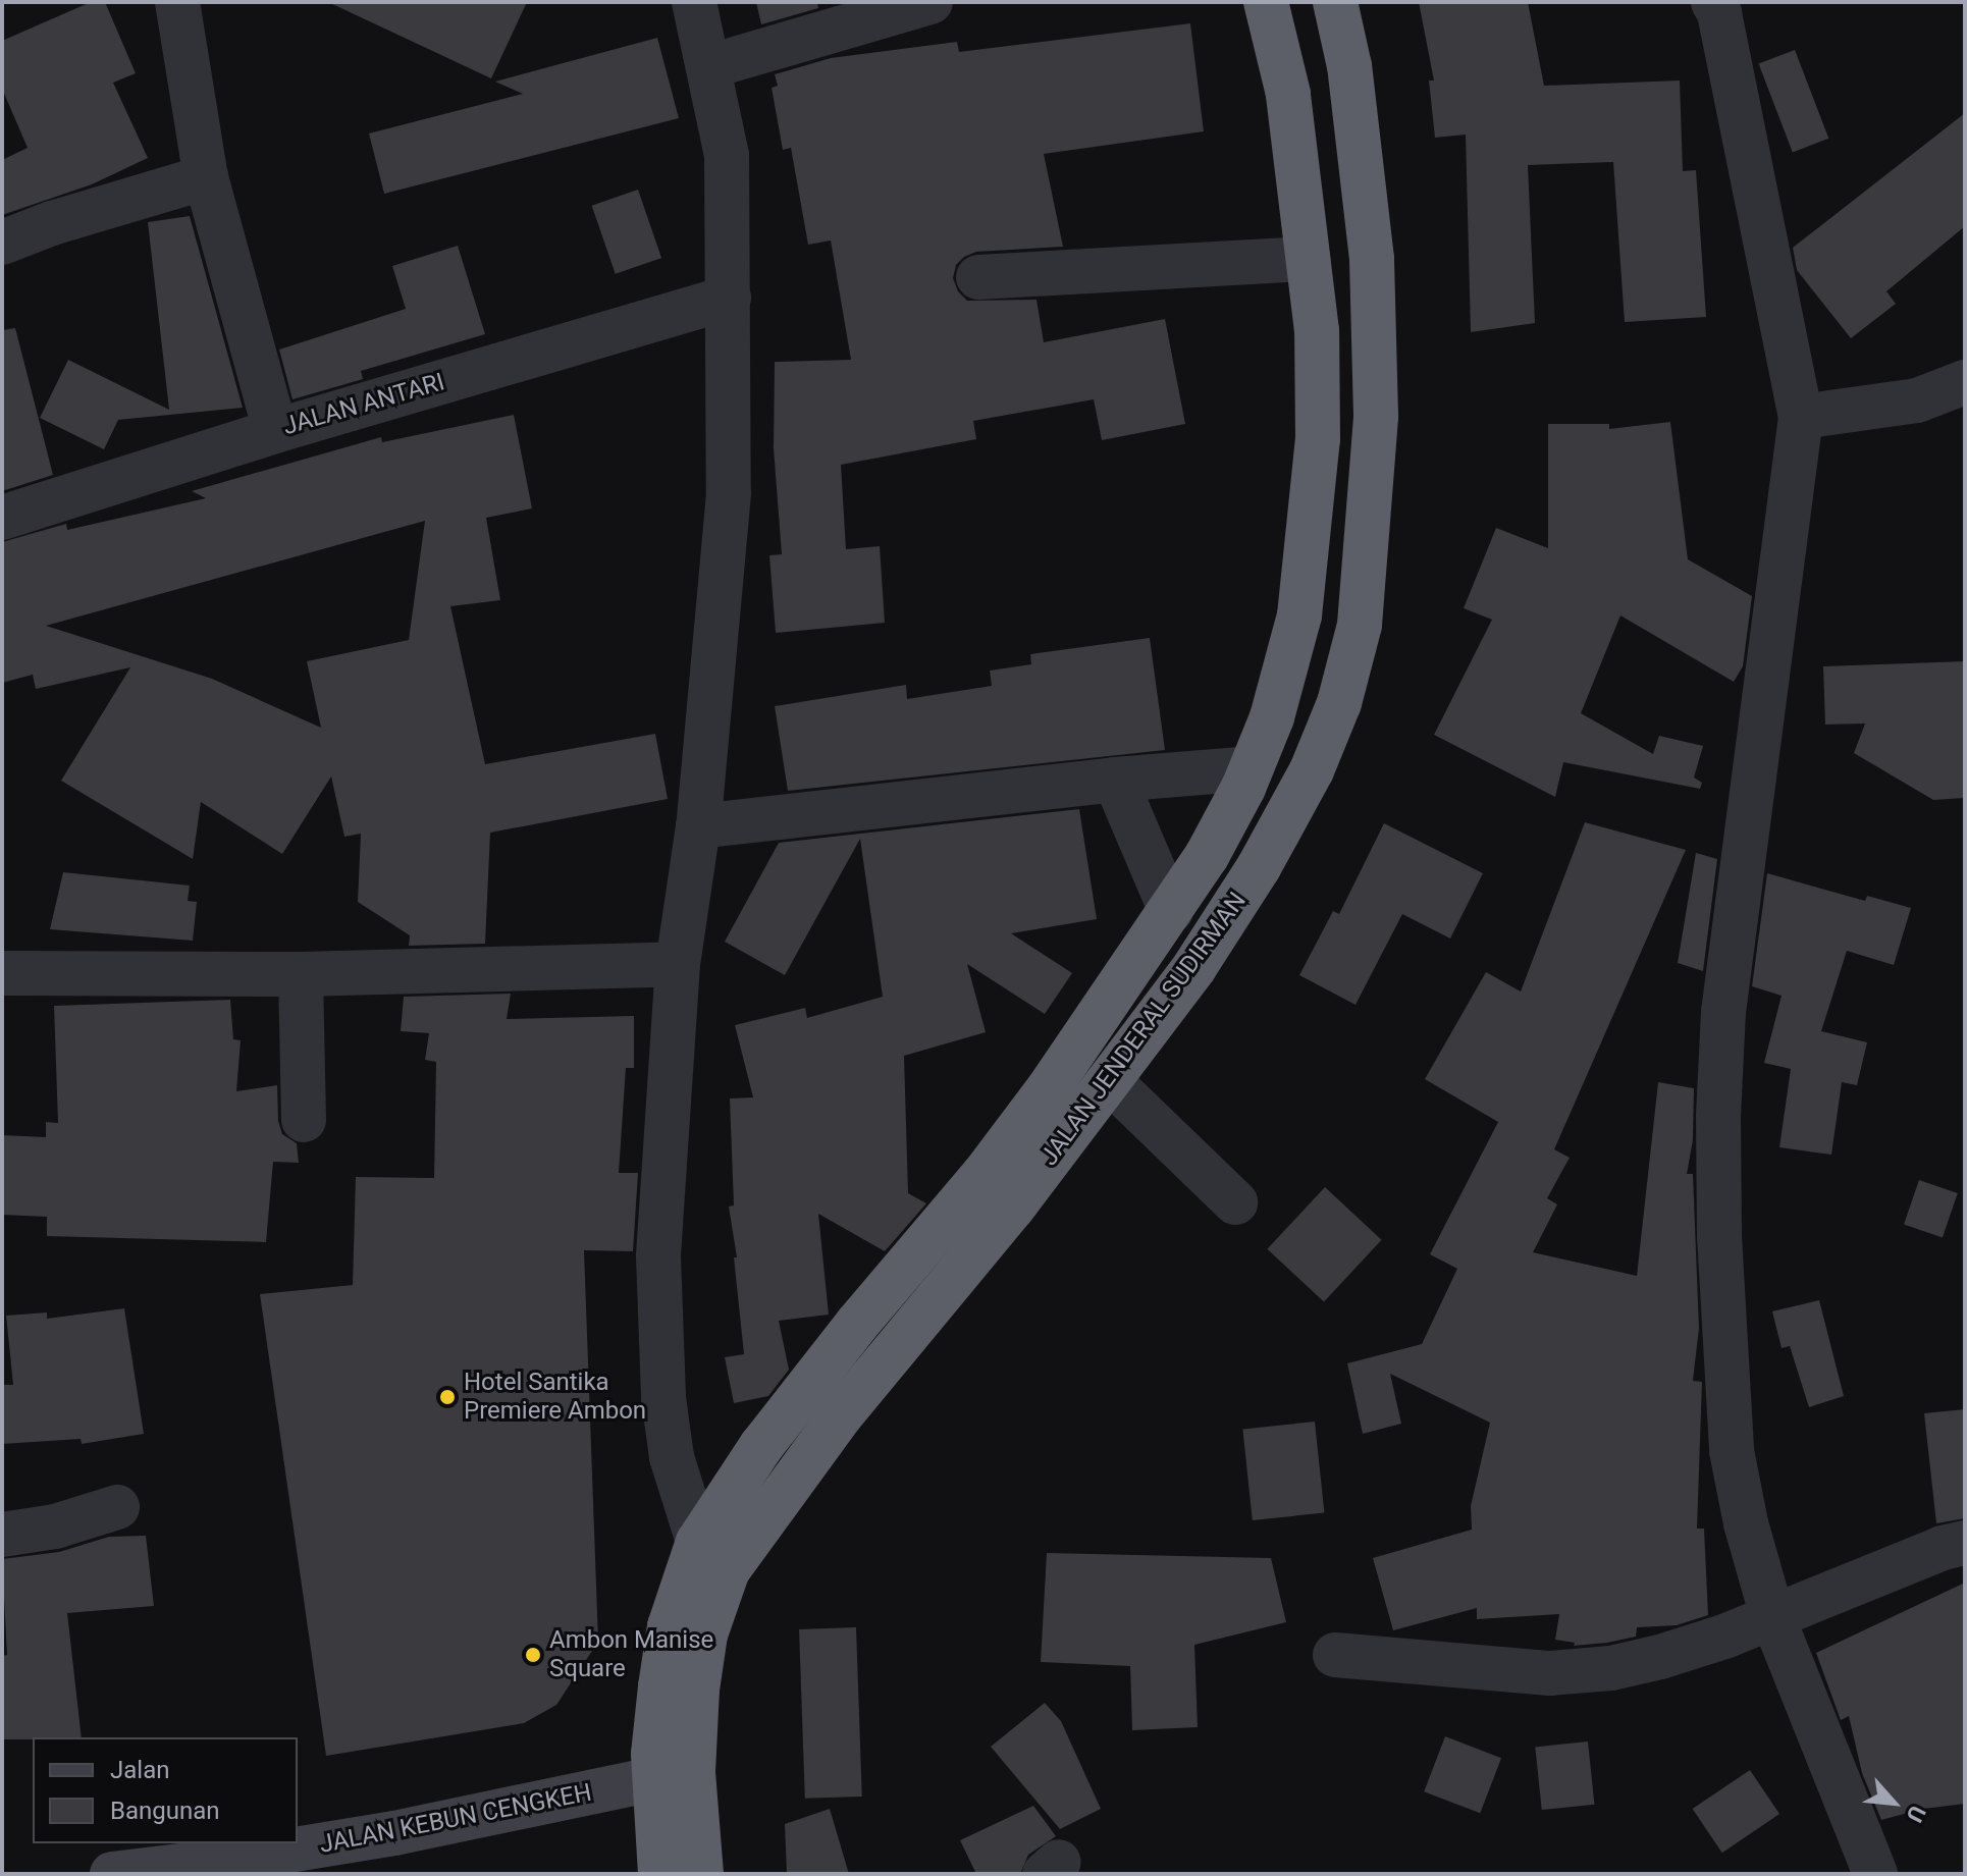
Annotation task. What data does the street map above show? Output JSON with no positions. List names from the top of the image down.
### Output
{
  "streets": {
    "highway": ["JALAN JENDERAL SUDIRMAN"],
    "street": ["JALAN ANTARI", "JALAN KEBUN CENGKEH"]
  },
  "crossings": [
    ["JALAN JENDERAL SUDIRMAN", "JALAN KEBUN CENGKEH"]
  ],
  "places": ["Hotel Santika Premiere Ambon", "Ambon Manise Square"],
  "legend": ["Jalan", "Bangunan"],
  "north": "bottom right"
}
